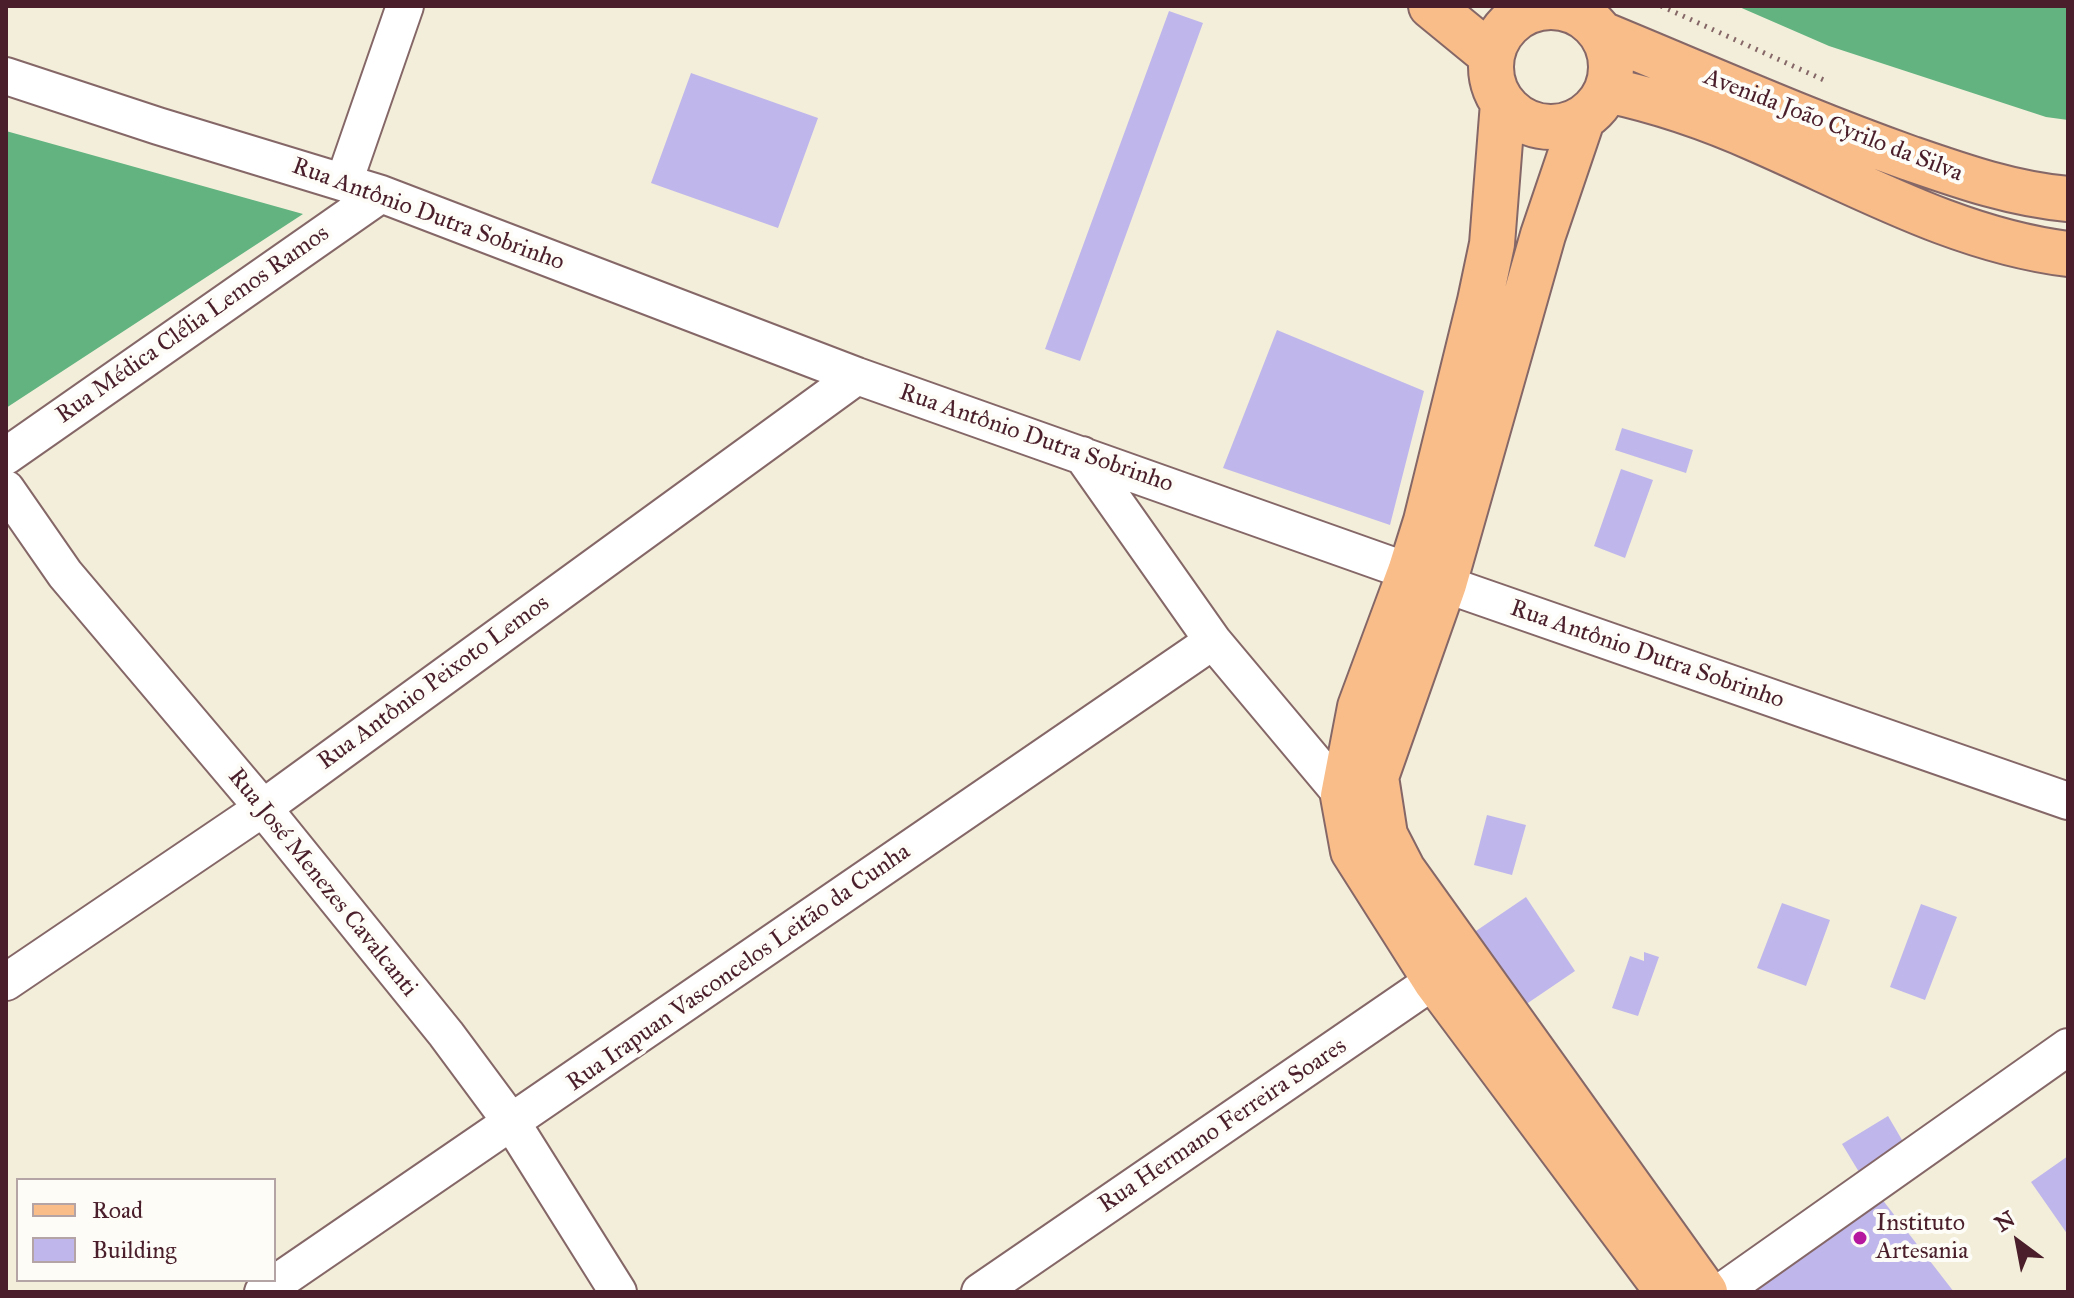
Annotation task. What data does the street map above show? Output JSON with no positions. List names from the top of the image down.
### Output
{
  "streets": {
    "main road": ["Avenida João Cyrilo da Silva"],
    "street": [
      "Rua Antônio Dutra Sobrinho",
      "Rua Médica Clélia Lemos Ramos",
      "Rua Antônio Peixoto Lemos",
      "Rua José Menezes Cavalcanti",
      "Rua Irapuan Vasconcelos Leitão da Cunha",
      "Rua Hermano Ferreira Soares"
    ]
  },
  "crossings": [
    ["Rua Antônio Dutra Sobrinho", "Rua Médica Clélia Lemos Ramos"],
    ["Rua Antônio Dutra Sobrinho", "Rua Antônio Peixoto Lemos"],
    ["Rua Antônio Peixoto Lemos", "Rua José Menezes Cavalcanti"],
    ["Rua José Menezes Cavalcanti", "Rua Irapuan Vasconcelos Leitão da Cunha"]
  ],
  "places": ["Instituto Artesania"],
  "legend": ["Road", "Building"],
  "north": "top left"
}
